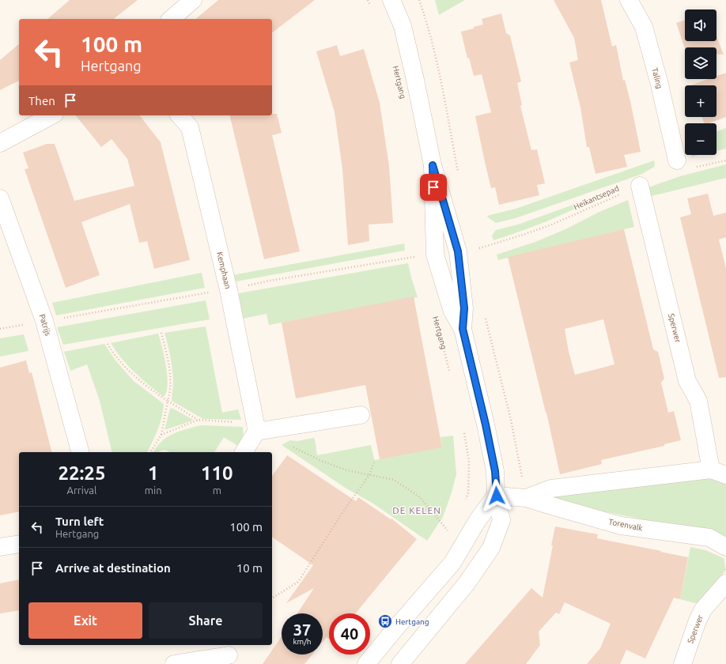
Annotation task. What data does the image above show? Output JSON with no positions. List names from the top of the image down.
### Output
{
  "streets": {
    "street": [
      "Taling",
      "Hertgang",
      "Kemphaan",
      "Patrijs",
      "Sperwer",
      "Torenvalk"
    ],
    "path": ["Heikantsepad"]
  },
  "crossings": [
    ["Hertgang", "Torenvalk"],
    ["Heikantsepad", "Sperwer"],
    ["Sperwer", "Torenvalk"]
  ],
  "districts": ["DE KELEN"],
  "places": {
    "bus stop": ["Hertgang"]
  },
  "page": {
    "map_buttons": ["+", "−"],
    "turn": ["100 m", "Hertgang"],
    "then": "Then",
    "eta": [
      "22:25",
      "Arrival",
      "1",
      "min",
      "110",
      "m"
    ],
    "list": [
      {
        "name": "Turn left",
        "note": "Hertgang",
        "value": "100 m"
      },
      {
        "name": "Arrive at destination",
        "value": "10 m"
      }
    ],
    "buttons": ["Exit", "Share"],
    "speed": "37 km/h",
    "limit": "40"
  }
}
